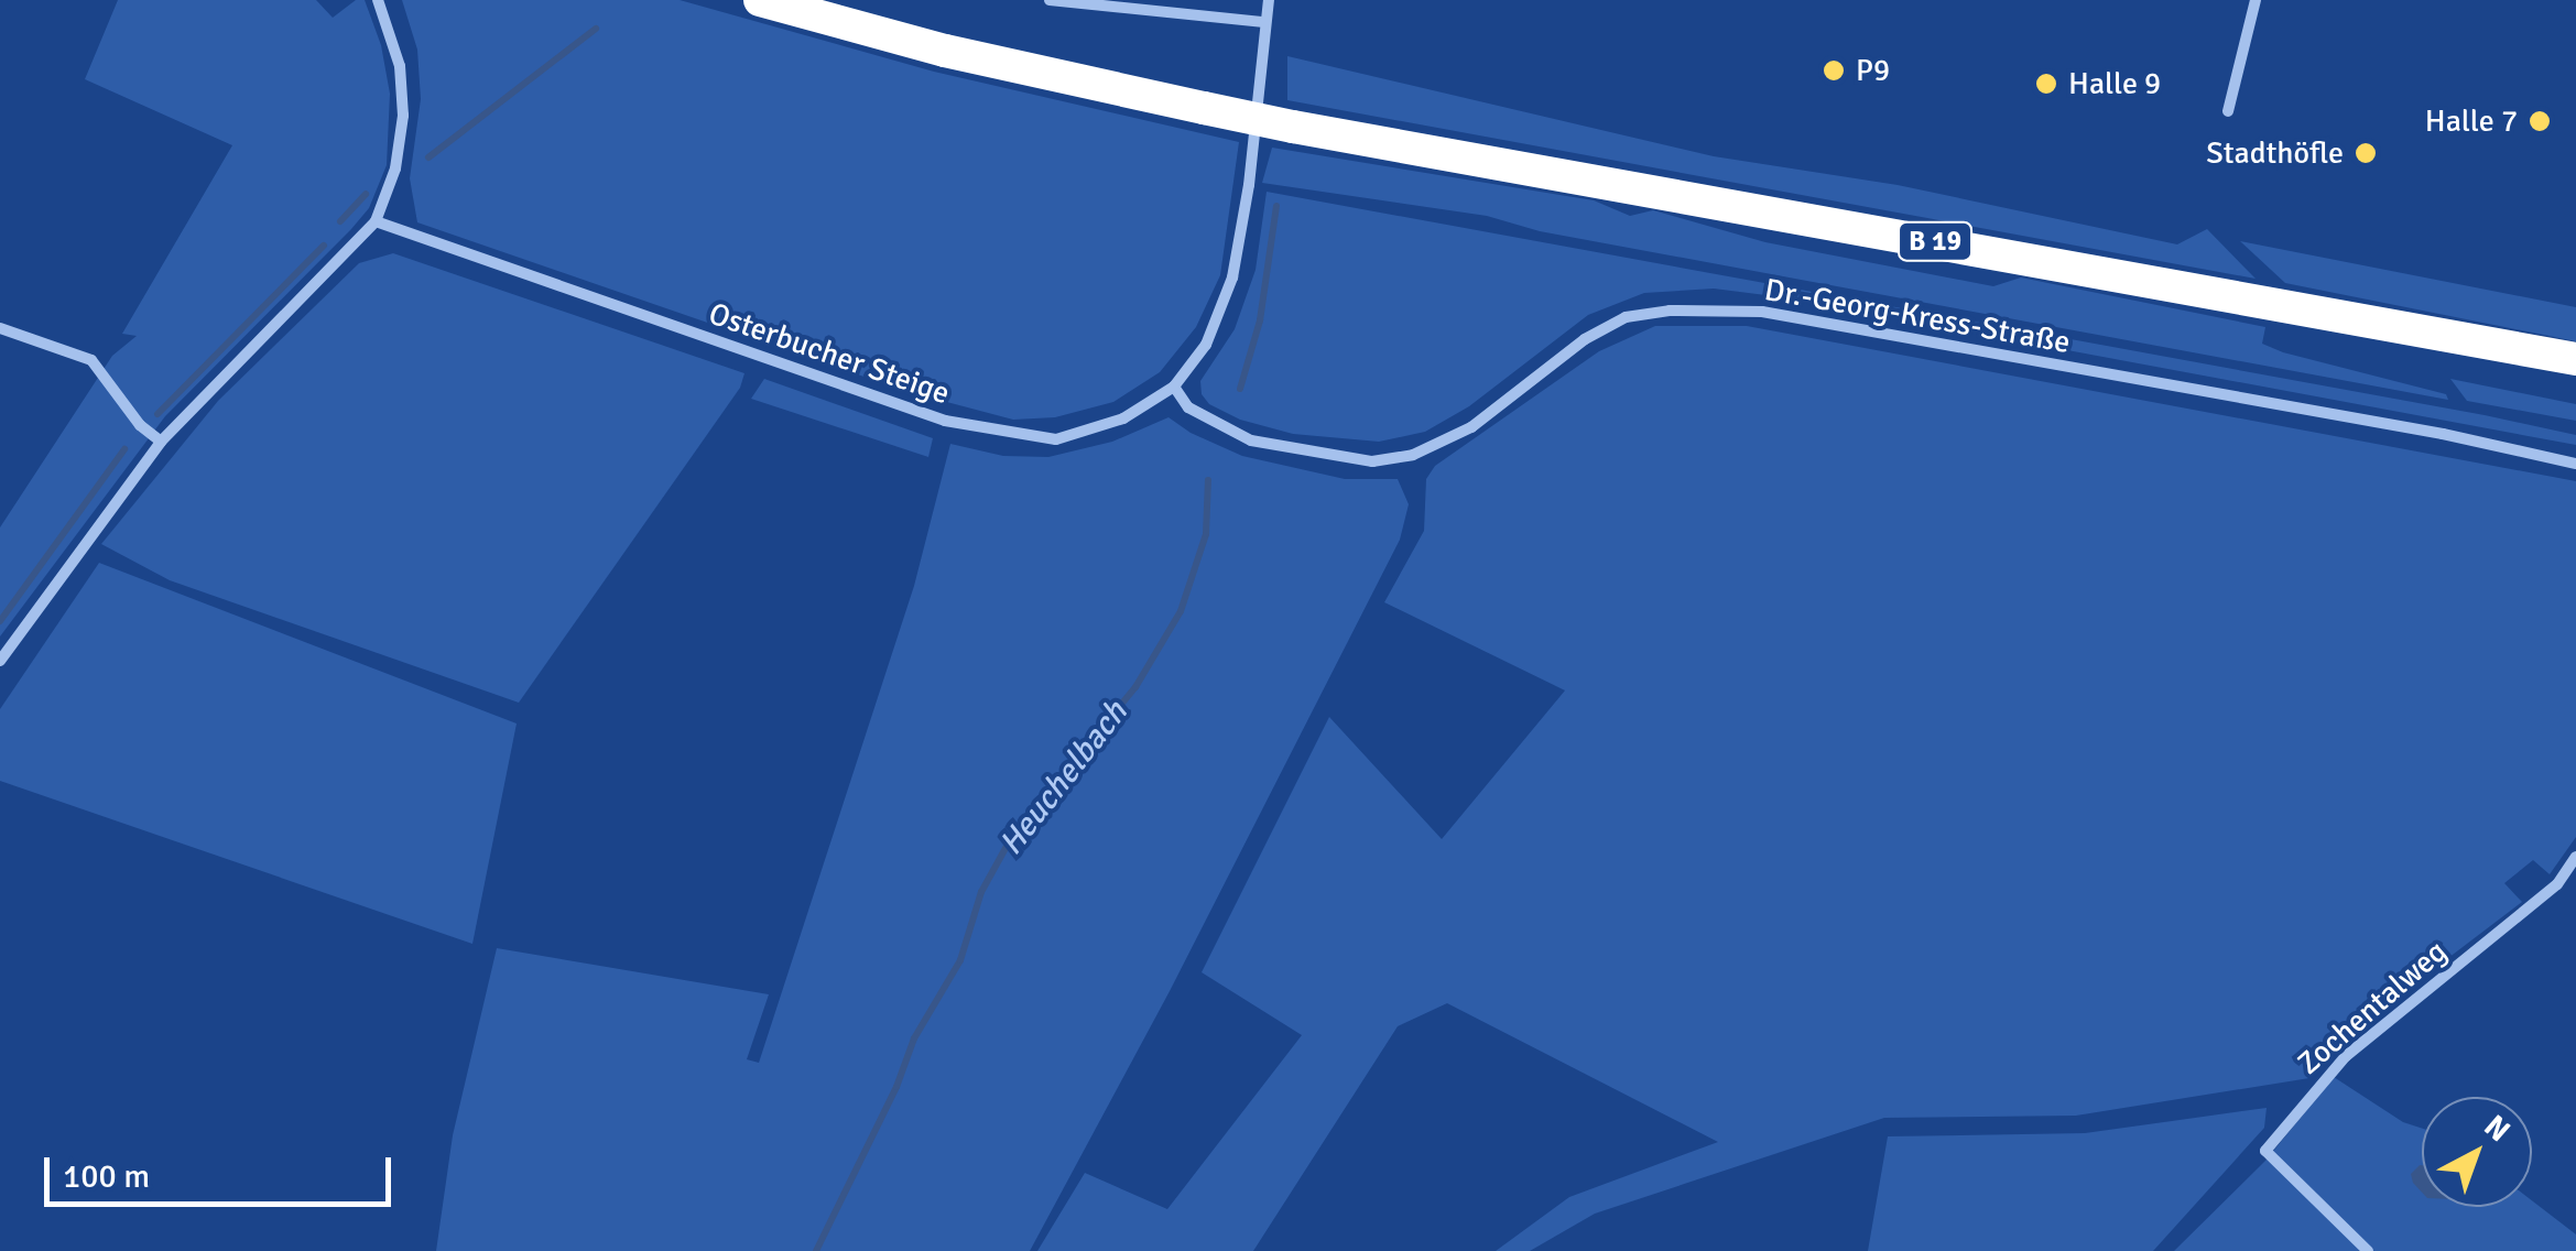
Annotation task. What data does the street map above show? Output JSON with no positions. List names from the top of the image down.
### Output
{
  "streets": {
    "highway": ["B 19"],
    "street": ["Dr.-Georg-Kress-Straße", "Osterbucher Steige", "Zochentalweg"]
  },
  "crossings": [
    ["Dr.-Georg-Kress-Straße", "Osterbucher Steige"]
  ],
  "water": ["Heuchelbach"],
  "places": [
    "P9",
    "Halle 9",
    "Halle 7",
    "Stadthöfle"
  ],
  "scale_bar": "100 m",
  "north": "top right"
}
